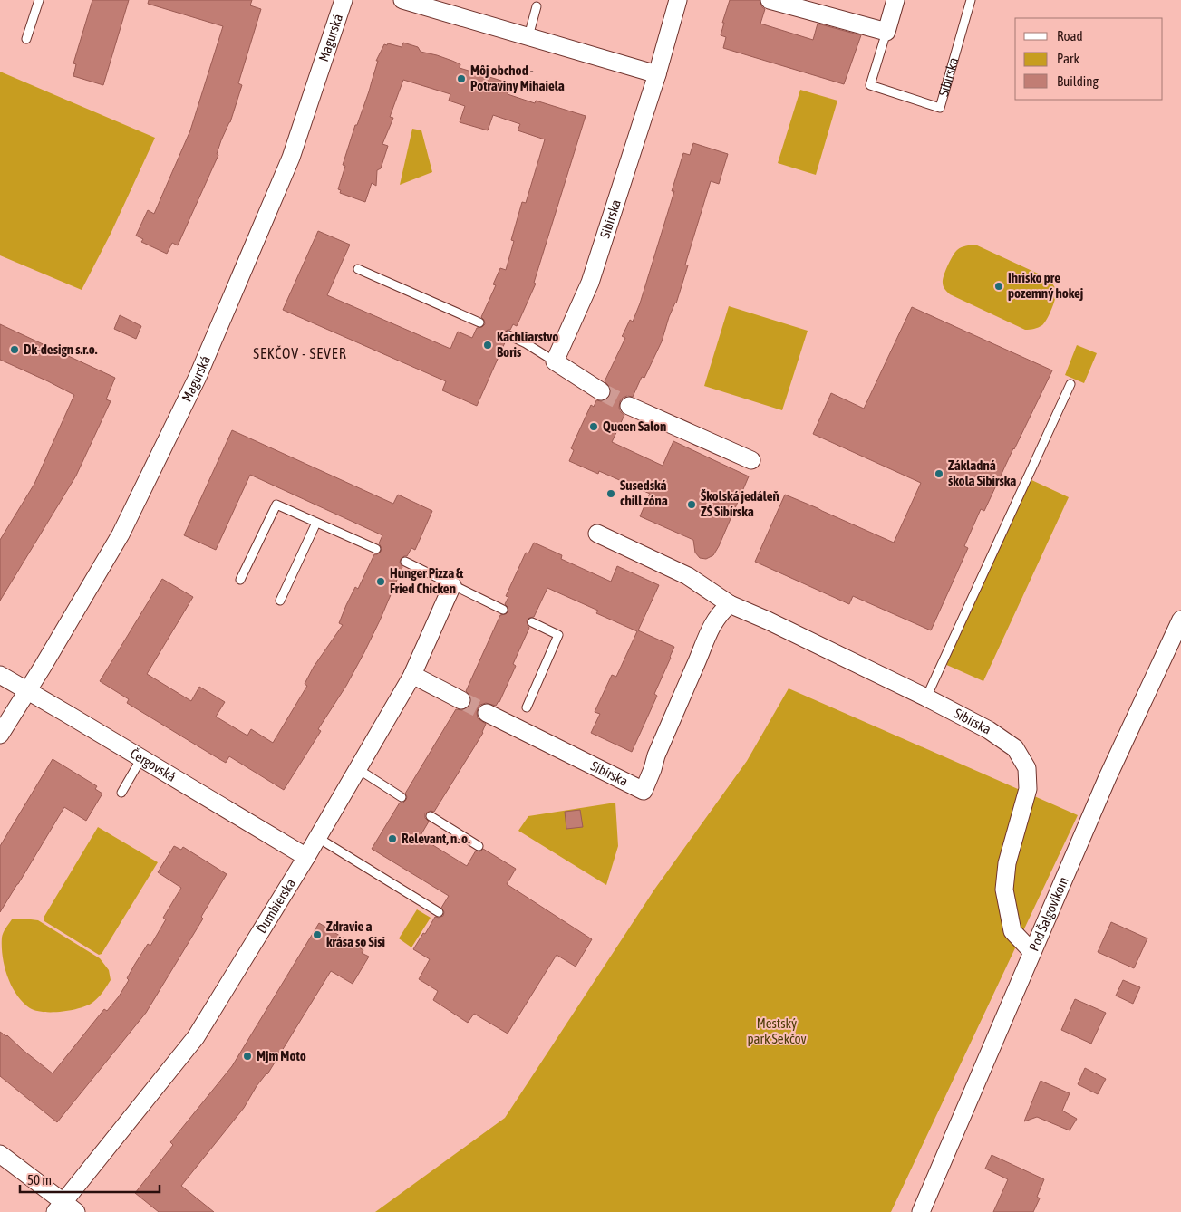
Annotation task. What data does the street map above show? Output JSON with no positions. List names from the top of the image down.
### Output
{
  "streets": {
    "street": [
      "Magurská",
      "Sibírska",
      "Čergovská",
      "Ďumbierska",
      "Pod Šalgovíkom"
    ]
  },
  "crossings": [
    ["Magurská", "Čergovská"],
    ["Sibírska", "Pod Šalgovíkom"],
    ["Čergovská", "Ďumbierska"]
  ],
  "districts": ["SEKČOV - SEVER"],
  "parks": ["Mestský park Sekčov"],
  "places": [
    "Môj obchod - Potraviny Mihaiela",
    "Ihrisko pre pozemný hokej",
    "Kachliarstvo Boris",
    "Dk-design s.r.o.",
    "Queen Salon",
    "Základná škola Sibírska",
    "Susedská chill zóna",
    "Školská jedáleň ZŠ Sibírska",
    "Hunger Pizza & Fried Chicken",
    "Relevant, n. o.",
    "Zdravie a krása so Sisi",
    "Mjm Moto"
  ],
  "legend": ["Road", "Park", "Building"],
  "scale_bar": "50 m"
}
